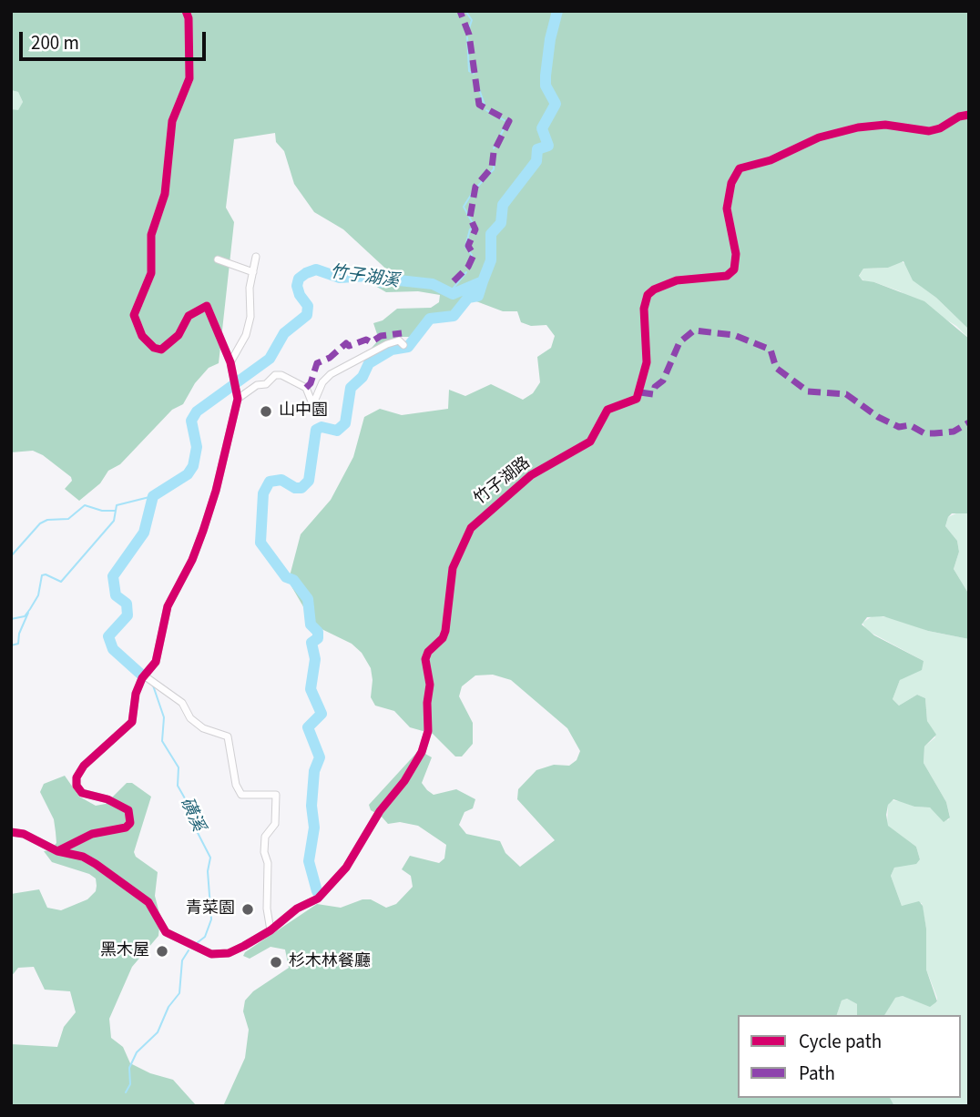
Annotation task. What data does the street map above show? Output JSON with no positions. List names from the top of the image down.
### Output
{
  "streets": {
    "street": ["竹子湖路"]
  },
  "water": ["竹子湖溪", "磺溪"],
  "places": [
    "山中園",
    "青菜園",
    "黑木屋",
    "杉木林餐廳"
  ],
  "legend": ["Cycle path", "Path"],
  "scale_bar": "200 m"
}
